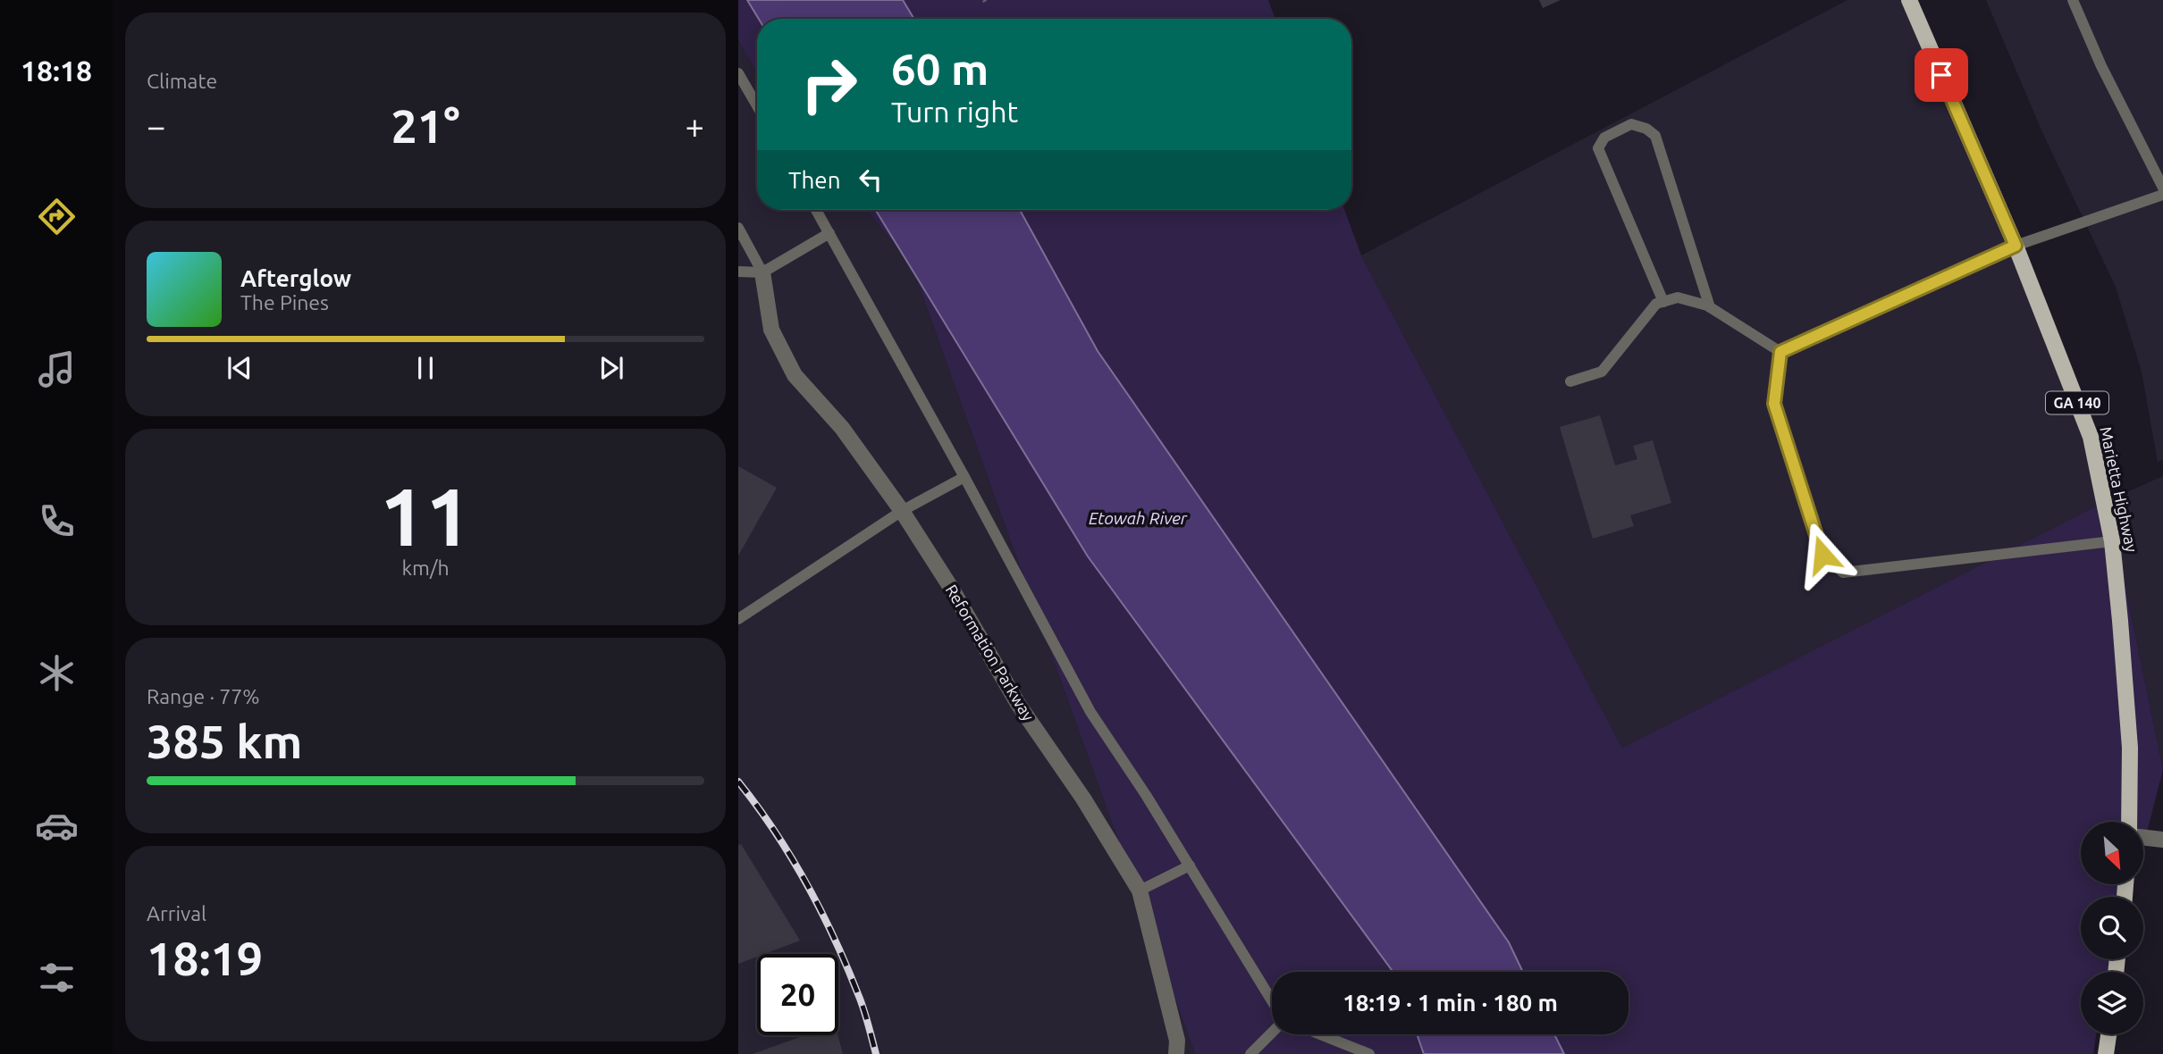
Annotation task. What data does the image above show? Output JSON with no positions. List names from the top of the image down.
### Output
{
  "streets": {
    "main road": ["GA 140", "Marietta Highway"],
    "street": ["Reformation Parkway"]
  },
  "water": ["Etowah River"],
  "north": "bottom right",
  "page": {
    "tabs": "18:18",
    "tile": [
      "Climate",
      ["11", "km/h"],
      ["Range · 77%", "385 km"],
      ["Arrival", "18:19"]
    ],
    "turn": ["60 m", "Turn right"],
    "heat": ["−", "21°", "+"],
    "then": "Then",
    "song": ["Afterglow", "The Pines"],
    "limit": "20",
    "trip": "18:19 · 1 min · 180 m"
  }
}
